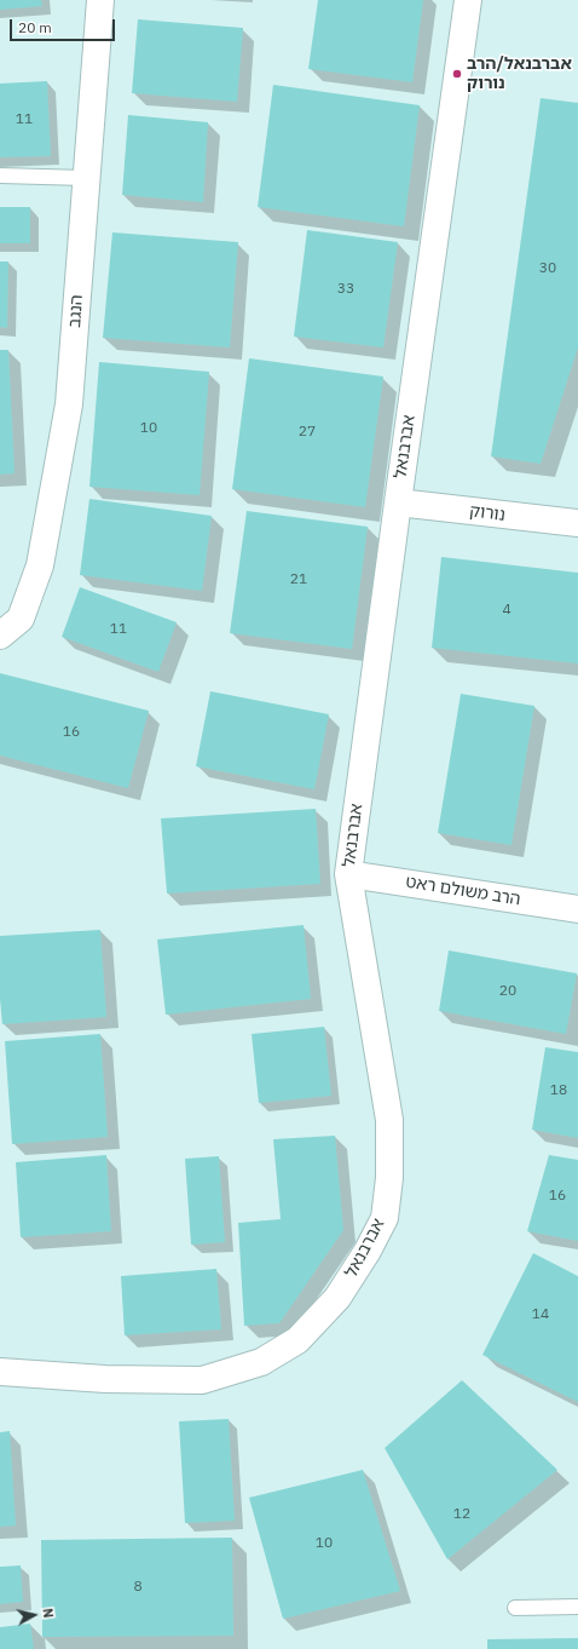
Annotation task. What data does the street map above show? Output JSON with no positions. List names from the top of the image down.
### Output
{
  "streets": {
    "street": [
      "הנגב",
      "אברבנאל",
      "נורוק",
      "הרב משולם ראט"
    ]
  },
  "crossings": [
    ["אברבנאל", "נורוק"],
    ["אברבנאל", "הרב משולם ראט"]
  ],
  "places": ["אברבנאל/הרב נורוק"],
  "house_numbers": [
    "11",
    "30",
    "33",
    "10",
    "27",
    "21",
    "4",
    "11",
    "16",
    "20",
    "18",
    "16",
    "14",
    "12",
    "10",
    "8"
  ],
  "scale_bar": "20 m",
  "north": "right"
}
